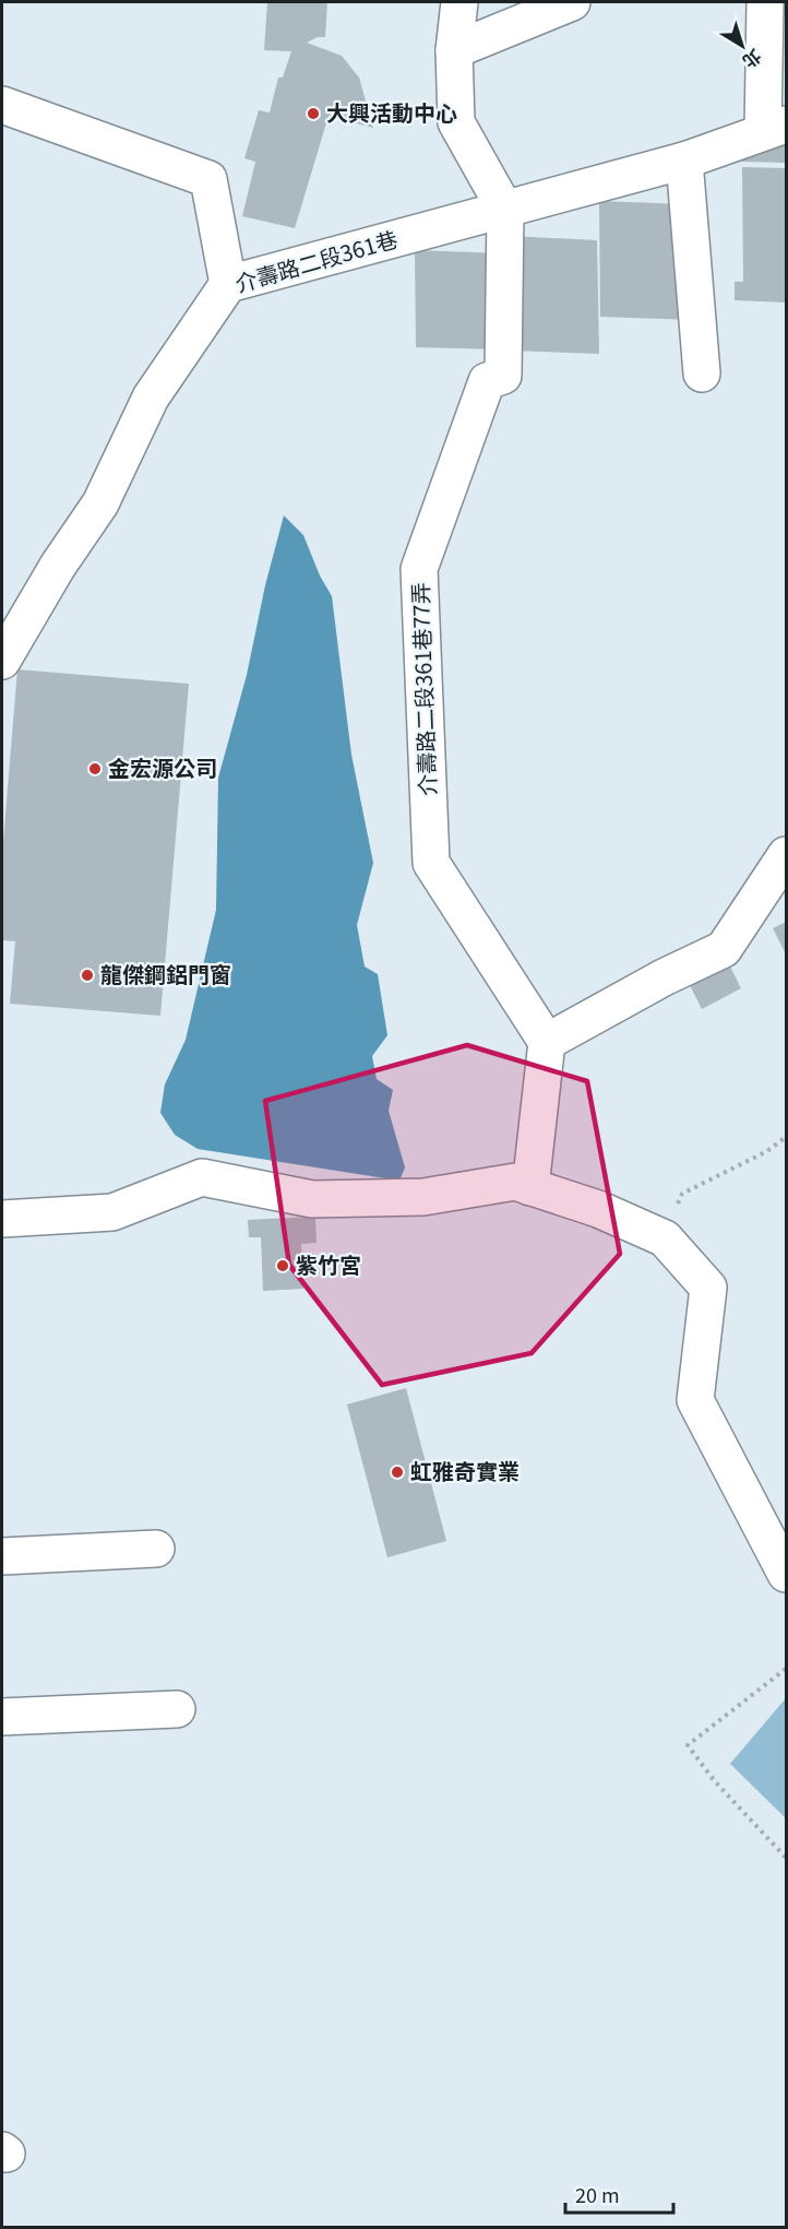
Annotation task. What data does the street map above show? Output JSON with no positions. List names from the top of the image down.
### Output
{
  "streets": {
    "street": ["介壽路二段361巷", "介壽路二段361巷77弄"]
  },
  "crossings": [
    ["介壽路二段361巷", "介壽路二段361巷77弄"]
  ],
  "places": [
    "大興活動中心",
    "金宏源公司",
    "龍傑鋼鋁門窗",
    "紫竹宮",
    "虹雅奇實業"
  ],
  "scale_bar": "20 m",
  "north": "bottom right"
}
